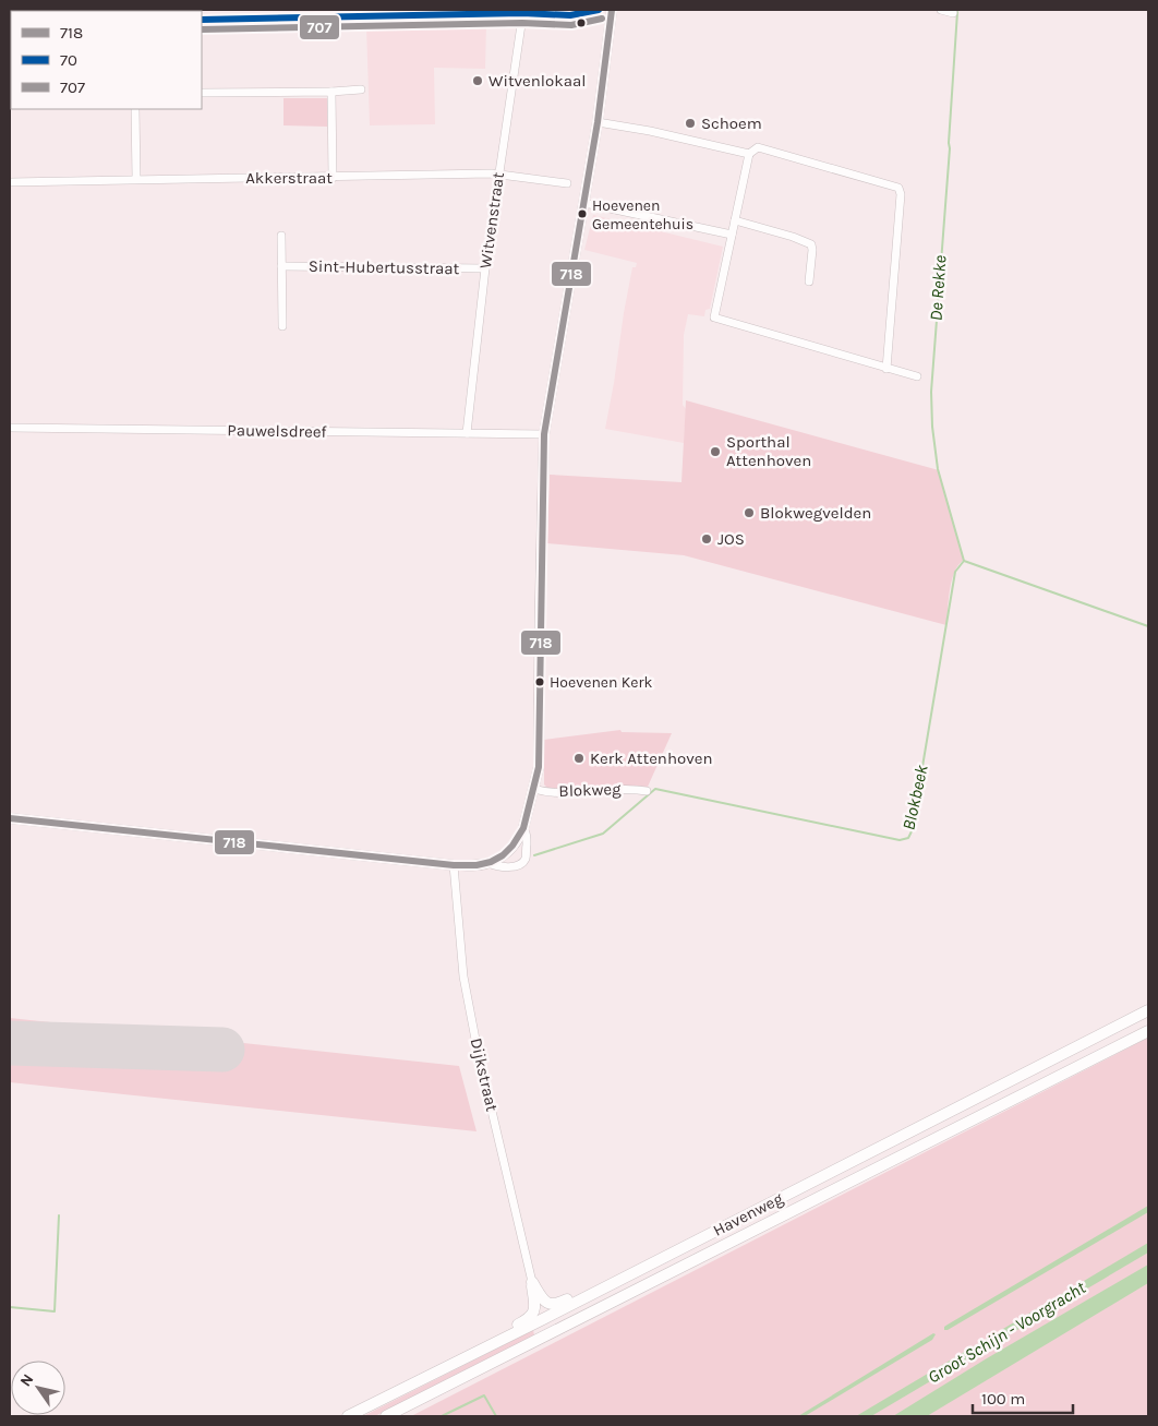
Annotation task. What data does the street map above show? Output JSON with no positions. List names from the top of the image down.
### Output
{
  "streets": {
    "highway": ["Havenweg"],
    "street": [
      "Akkerstraat",
      "Witvenstraat",
      "Sint-Hubertusstraat",
      "Pauwelsdreef",
      "Blokweg",
      "Dijkstraat"
    ]
  },
  "crossings": [
    ["Akkerstraat", "Witvenstraat"],
    ["Witvenstraat", "Sint-Hubertusstraat"],
    ["Witvenstraat", "Pauwelsdreef"]
  ],
  "water": ["De Rekke", "Blokbeek", "Groot Schijn - Voorgracht"],
  "places": [
    "Witvenlokaal",
    "Schoem",
    "Hoevenen Gemeentehuis",
    "Sporthal Attenhoven",
    "Blokwegvelden",
    "JOS",
    "Hoevenen Kerk",
    "Kerk Attenhoven"
  ],
  "lines": ["transit line 718", "transit line 70", "transit line 707"],
  "legend": ["718", "70", "707"],
  "scale_bar": "100 m",
  "north": "top left"
}
